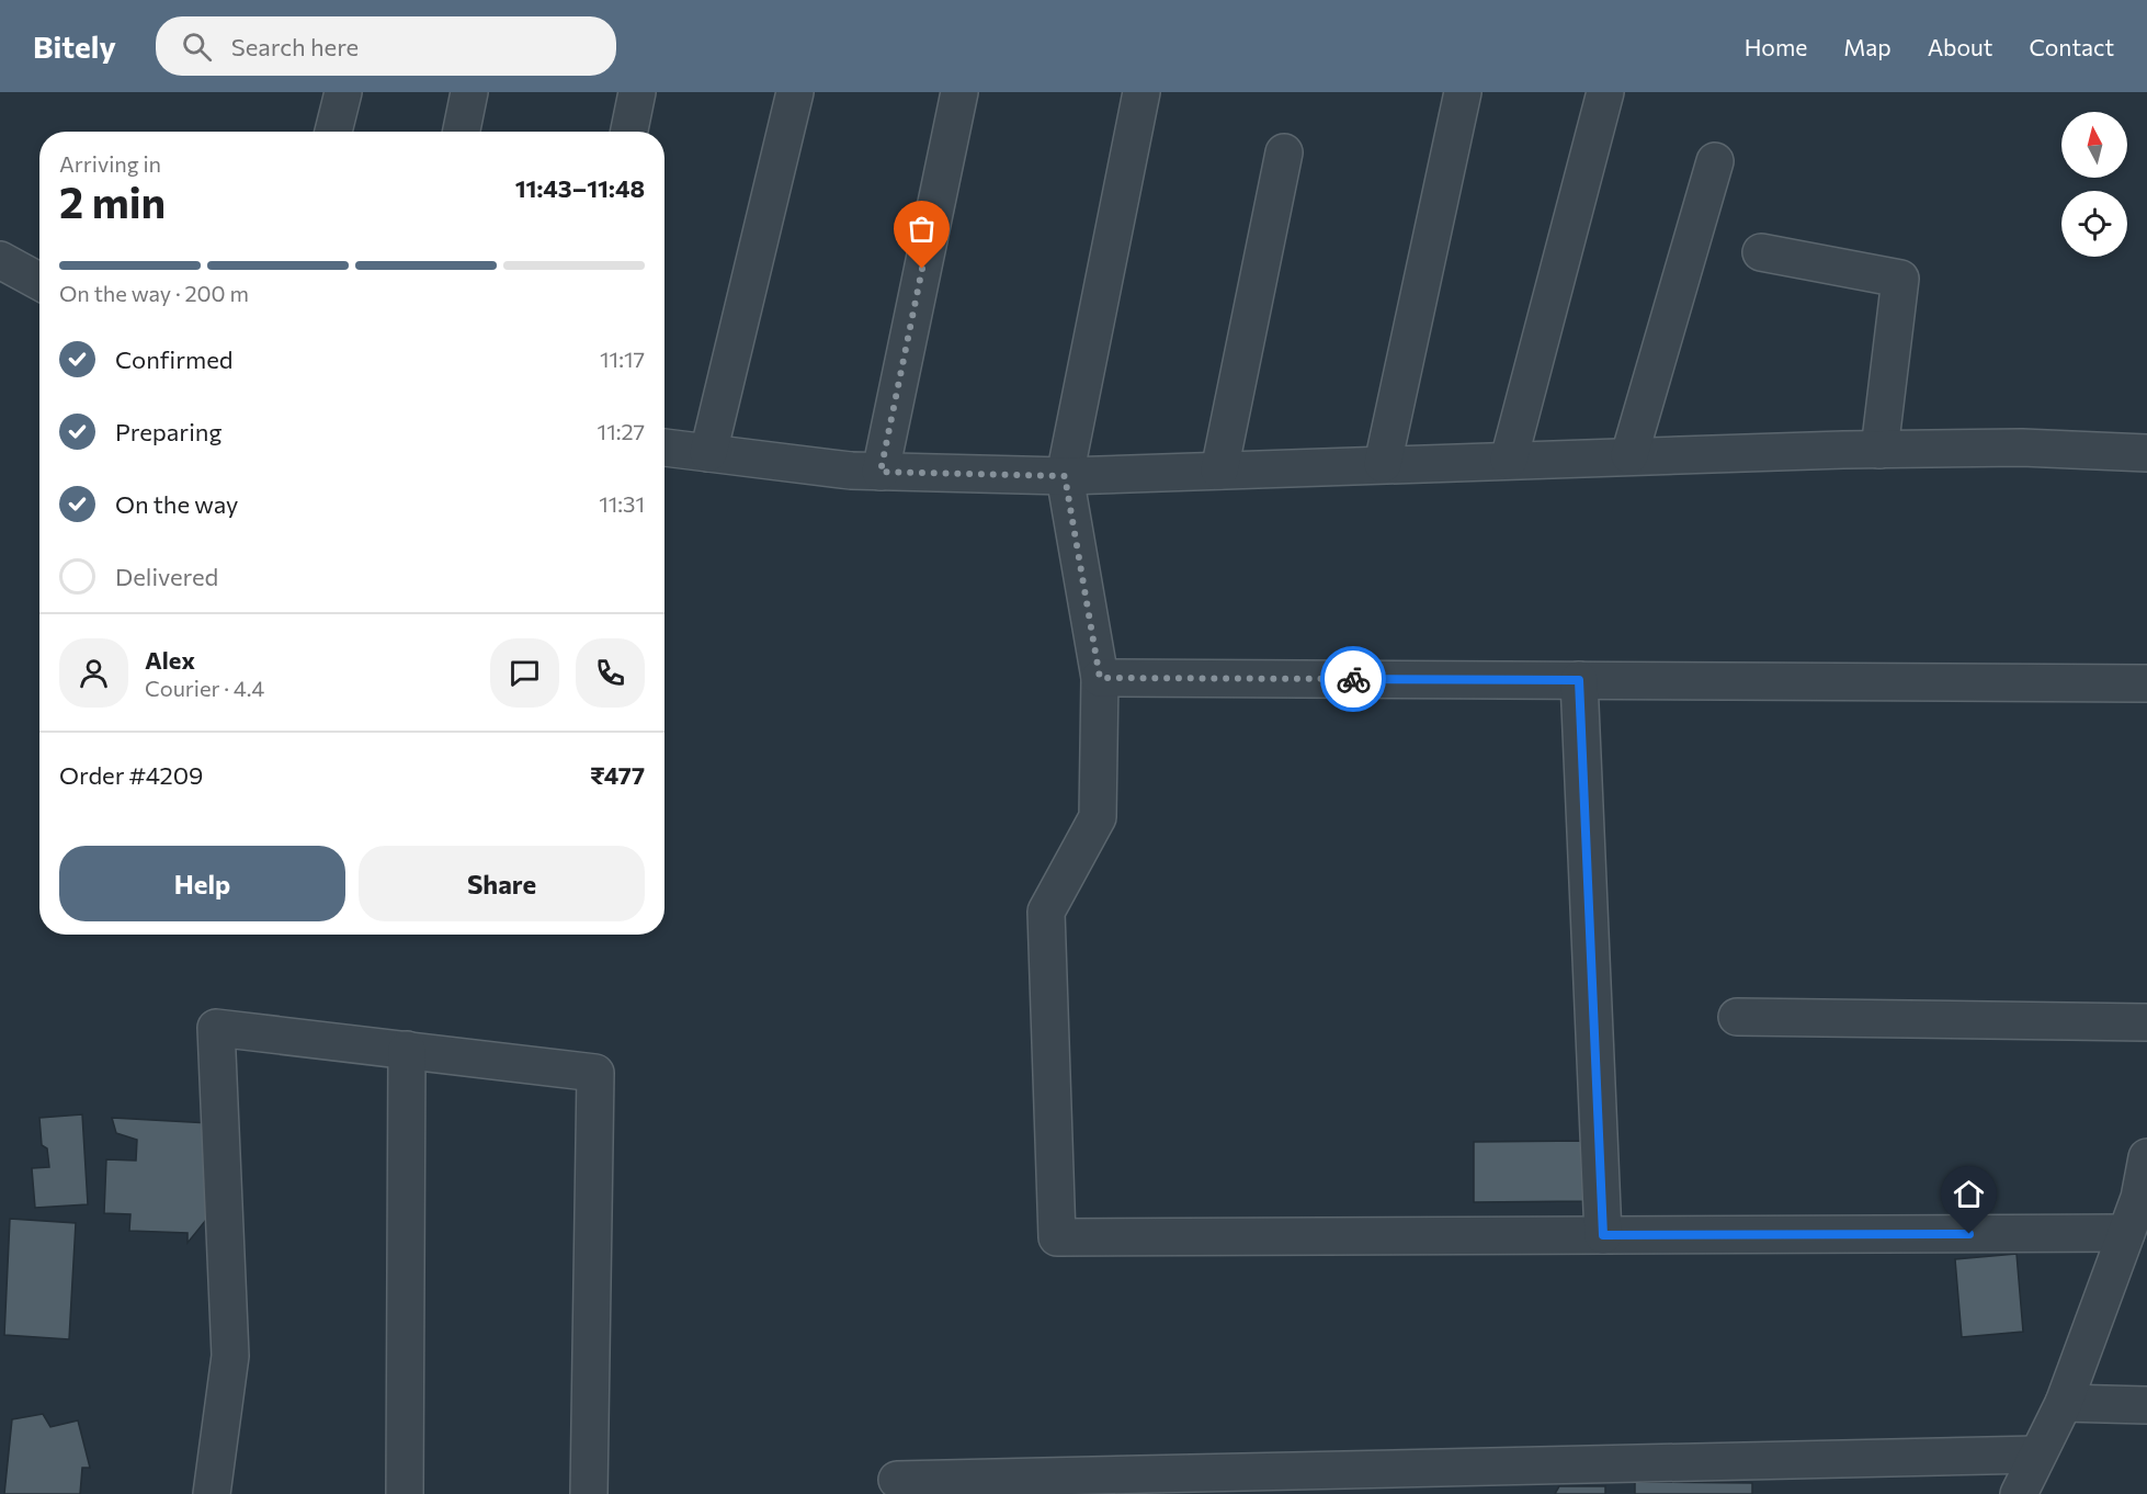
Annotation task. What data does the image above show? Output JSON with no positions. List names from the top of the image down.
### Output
{
  "north": "top",
  "page": {
    "header": "Bitely",
    "search": "Search here",
    "nav": [
      "Home",
      "Map",
      "About",
      "Contact"
    ],
    "heading": ["2 min", "Arriving in", "11:43–11:48"],
    "panel": [
      "Alex",
      "Courier · 4.4",
      "Order #4209",
      "₹477"
    ],
    "bar": "On the way · 200 m",
    "list": [
      ["Confirmed", "11:17"],
      ["Preparing", "11:27"],
      ["On the way", "11:31"],
      "Delivered"
    ],
    "buttons": ["Help", "Share"]
  }
}
